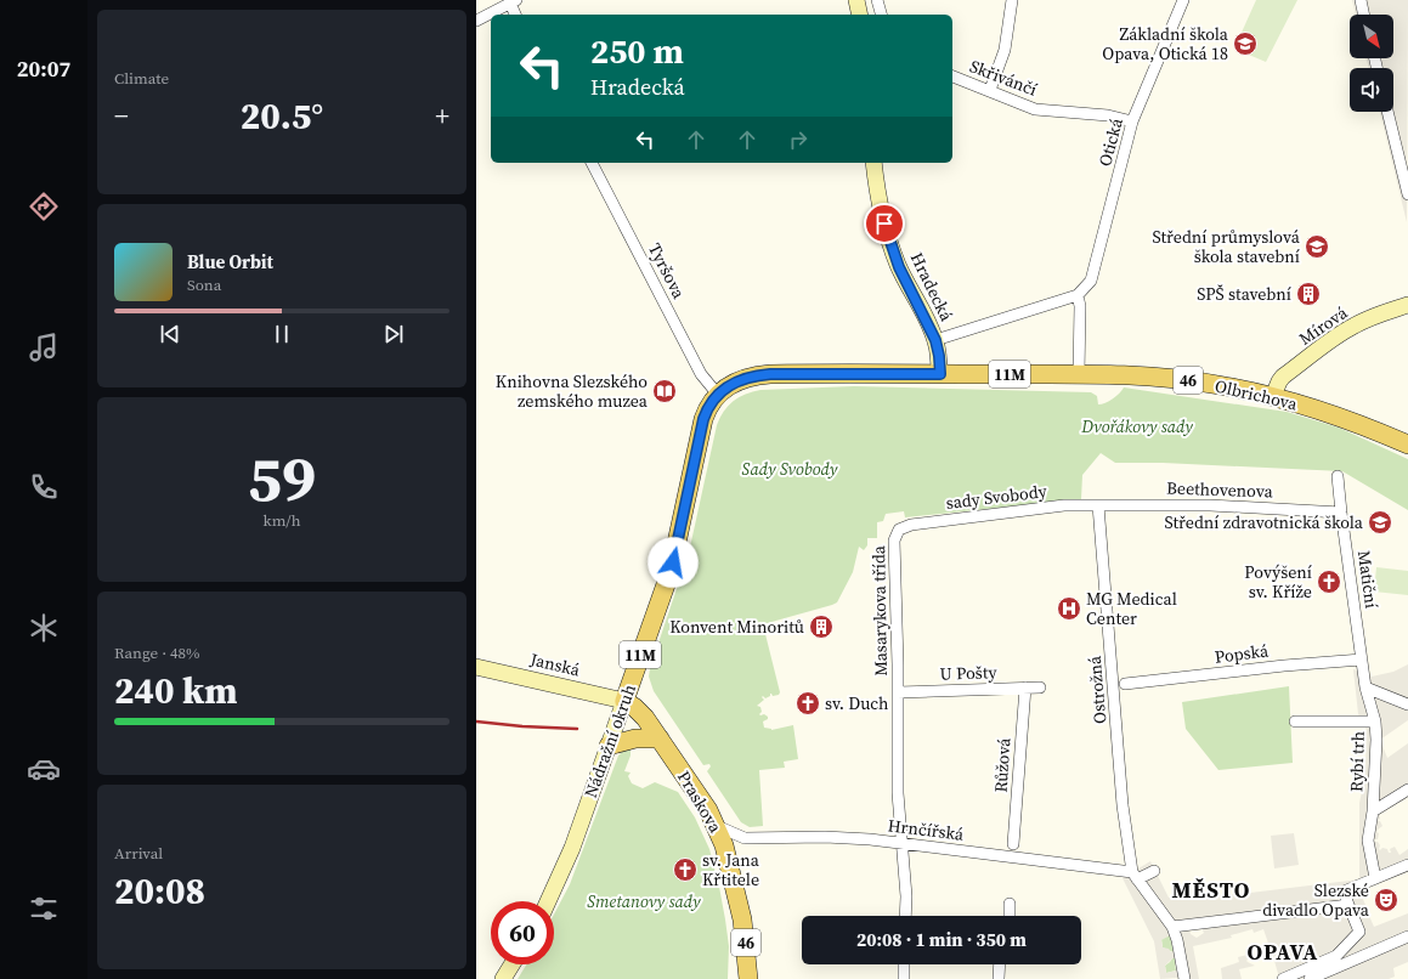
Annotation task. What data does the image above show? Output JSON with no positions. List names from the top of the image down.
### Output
{
  "streets": {
    "main road": [
      "11M",
      "46",
      "Olbrichova",
      "Nádražní okruh",
      "Praskova"
    ],
    "street": [
      "Skřivánčí",
      "Otická",
      "Tyršova",
      "Hradecká",
      "Mírová",
      "Beethovenova",
      "sady Svobody",
      "Matiční",
      "Masarykova třída",
      "Popská",
      "Janská",
      "U Pošty",
      "Ostrožná",
      "Rybí trh",
      "Růžová",
      "Hrnčířská"
    ]
  },
  "crossings": [
    ["Skřivánčí", "Otická"],
    ["Tyršova", "Nádražní okruh"],
    ["Hradecká", "11M"],
    ["Hradecká", "Nádražní okruh"],
    ["Mírová", "Olbrichova"],
    ["11M", "Olbrichova"],
    ["11M", "Nádražní okruh"],
    ["Beethovenova", "sady Svobody"],
    ["Beethovenova", "Matiční"],
    ["Beethovenova", "Ostrožná"],
    ["sady Svobody", "Masarykova třída"],
    ["sady Svobody", "Ostrožná"],
    ["Matiční", "Popská"],
    ["Matiční", "Rybí trh"],
    ["Masarykova třída", "U Pošty"],
    ["Masarykova třída", "Hrnčířská"],
    ["Janská", "Nádražní okruh"],
    ["Janská", "Praskova"],
    ["U Pošty", "Růžová"],
    ["Ostrožná", "Hrnčířská"],
    ["Nádražní okruh", "Praskova"],
    ["Praskova", "Hrnčířská"]
  ],
  "districts": ["MĚSTO", "OPAVA"],
  "parks": ["Dvořákovy sady", "Sady Svobody", "Smetanovy sady"],
  "places": {
    "school or university": ["Základní škola Opava, Otická 18", "Střední průmyslová škola stavební", "Střední zdravotnická škola"],
    "building": ["SPŠ stavební", "Konvent Minoritů"],
    "library": ["Knihovna Slezského zemského muzea"],
    "church": ["Povýšení sv. Kříže", "sv. Duch", "sv. Jana Křtitele"],
    "hospital": ["MG Medical Center"],
    "theatre": ["Slezské divadlo Opava"]
  },
  "north": "bottom right",
  "page": {
    "tabs": "20:07",
    "tile": [
      "Climate",
      ["59", "km/h"],
      ["Range · 48%", "240 km"],
      ["Arrival", "20:08"]
    ],
    "turn": ["250 m", "Hradecká"],
    "heat": ["−", "20.5°", "+"],
    "song": ["Blue Orbit", "Sona"],
    "limit": "60",
    "trip": "20:08 · 1 min · 350 m"
  }
}
